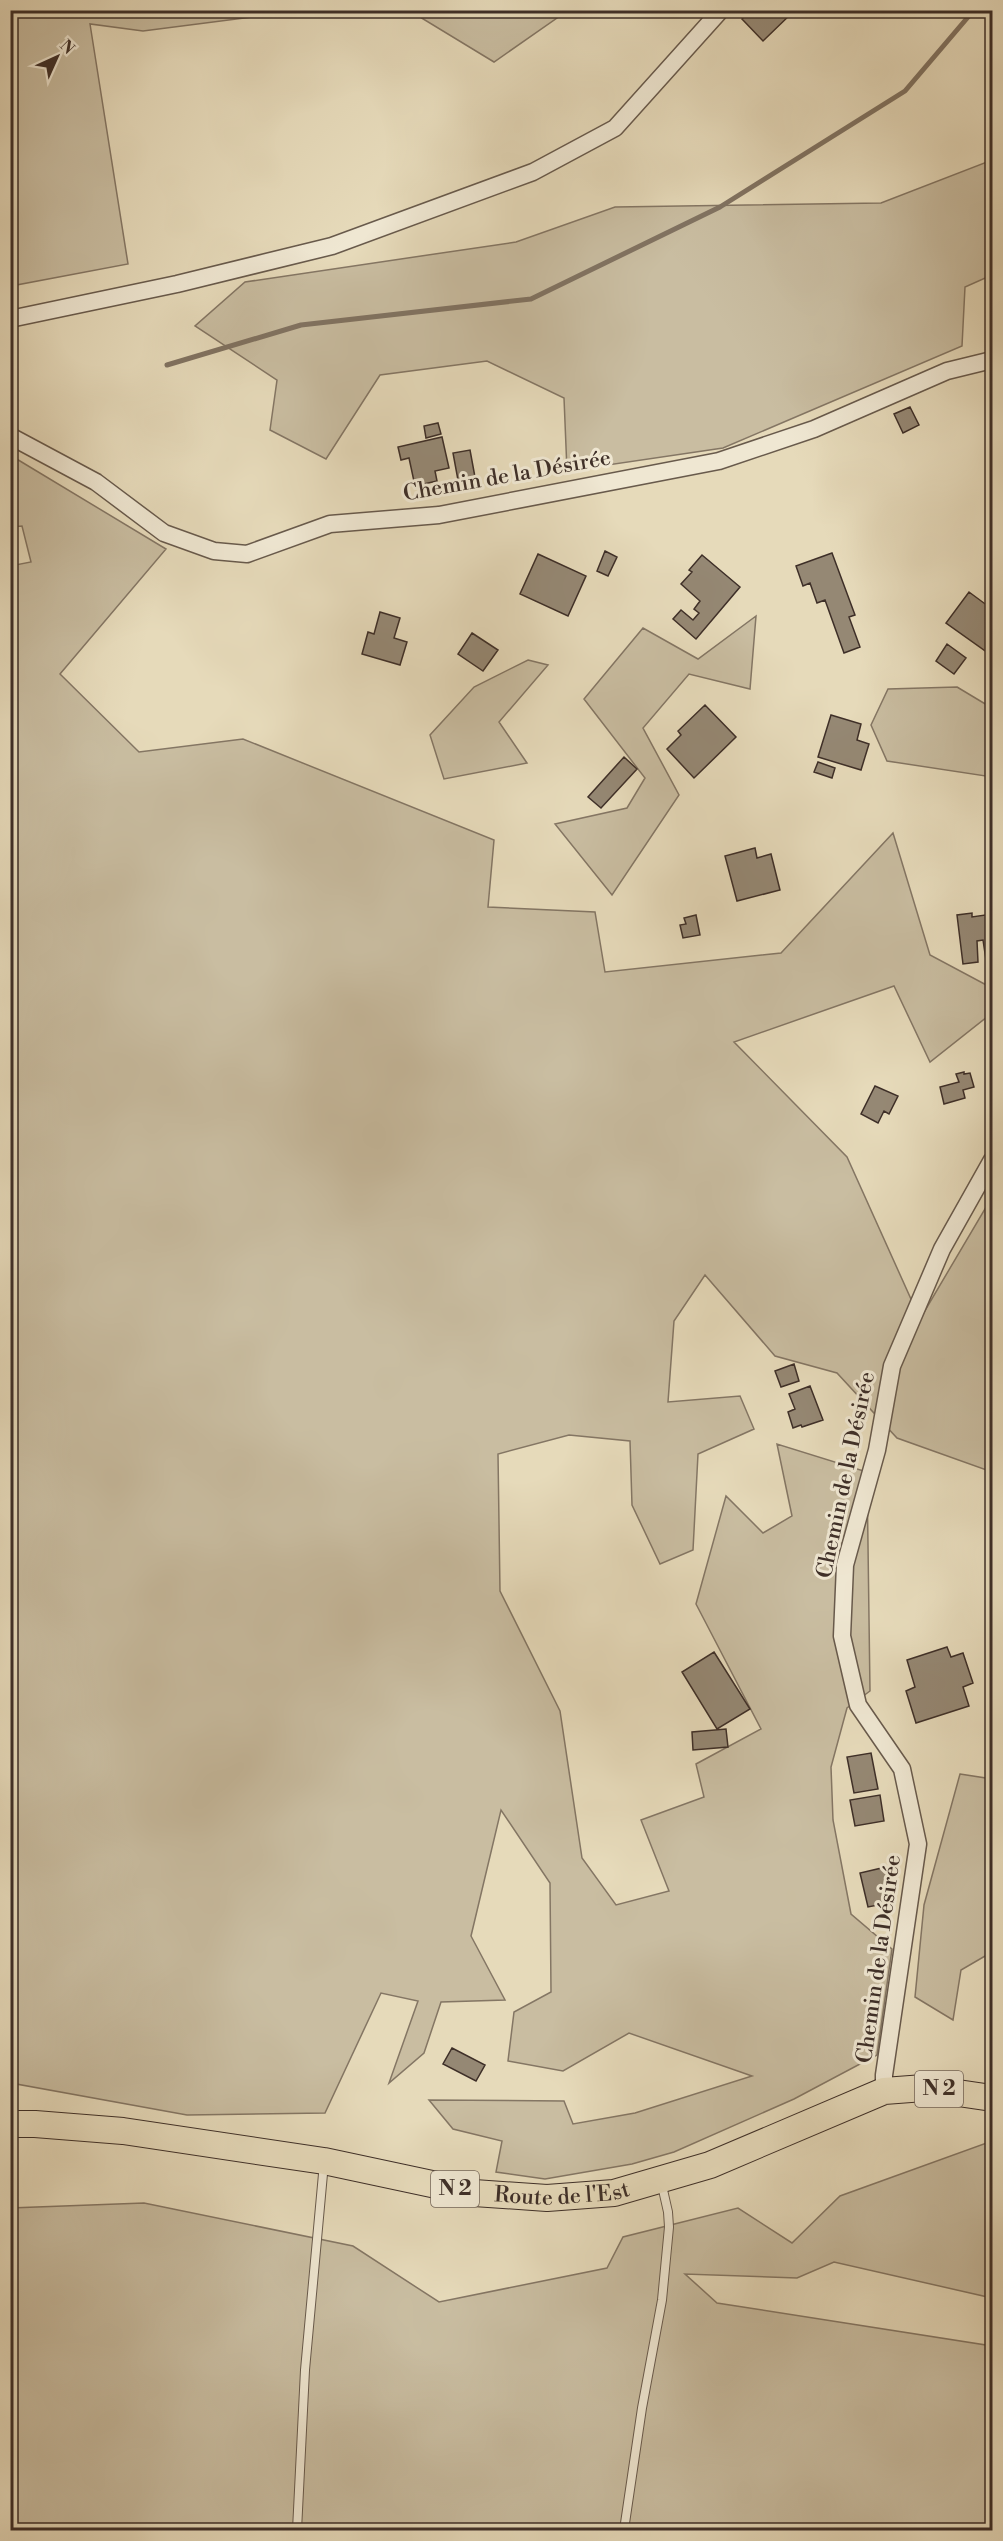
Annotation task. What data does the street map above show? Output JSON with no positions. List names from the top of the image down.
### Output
{
  "streets": {
    "main road": ["N 2", "Route de l'Est"],
    "street": ["Chemin de la Désirée"]
  },
  "crossings": [
    ["Chemin de la Désirée", "Route de l'Est"]
  ],
  "north": "top right"
}
